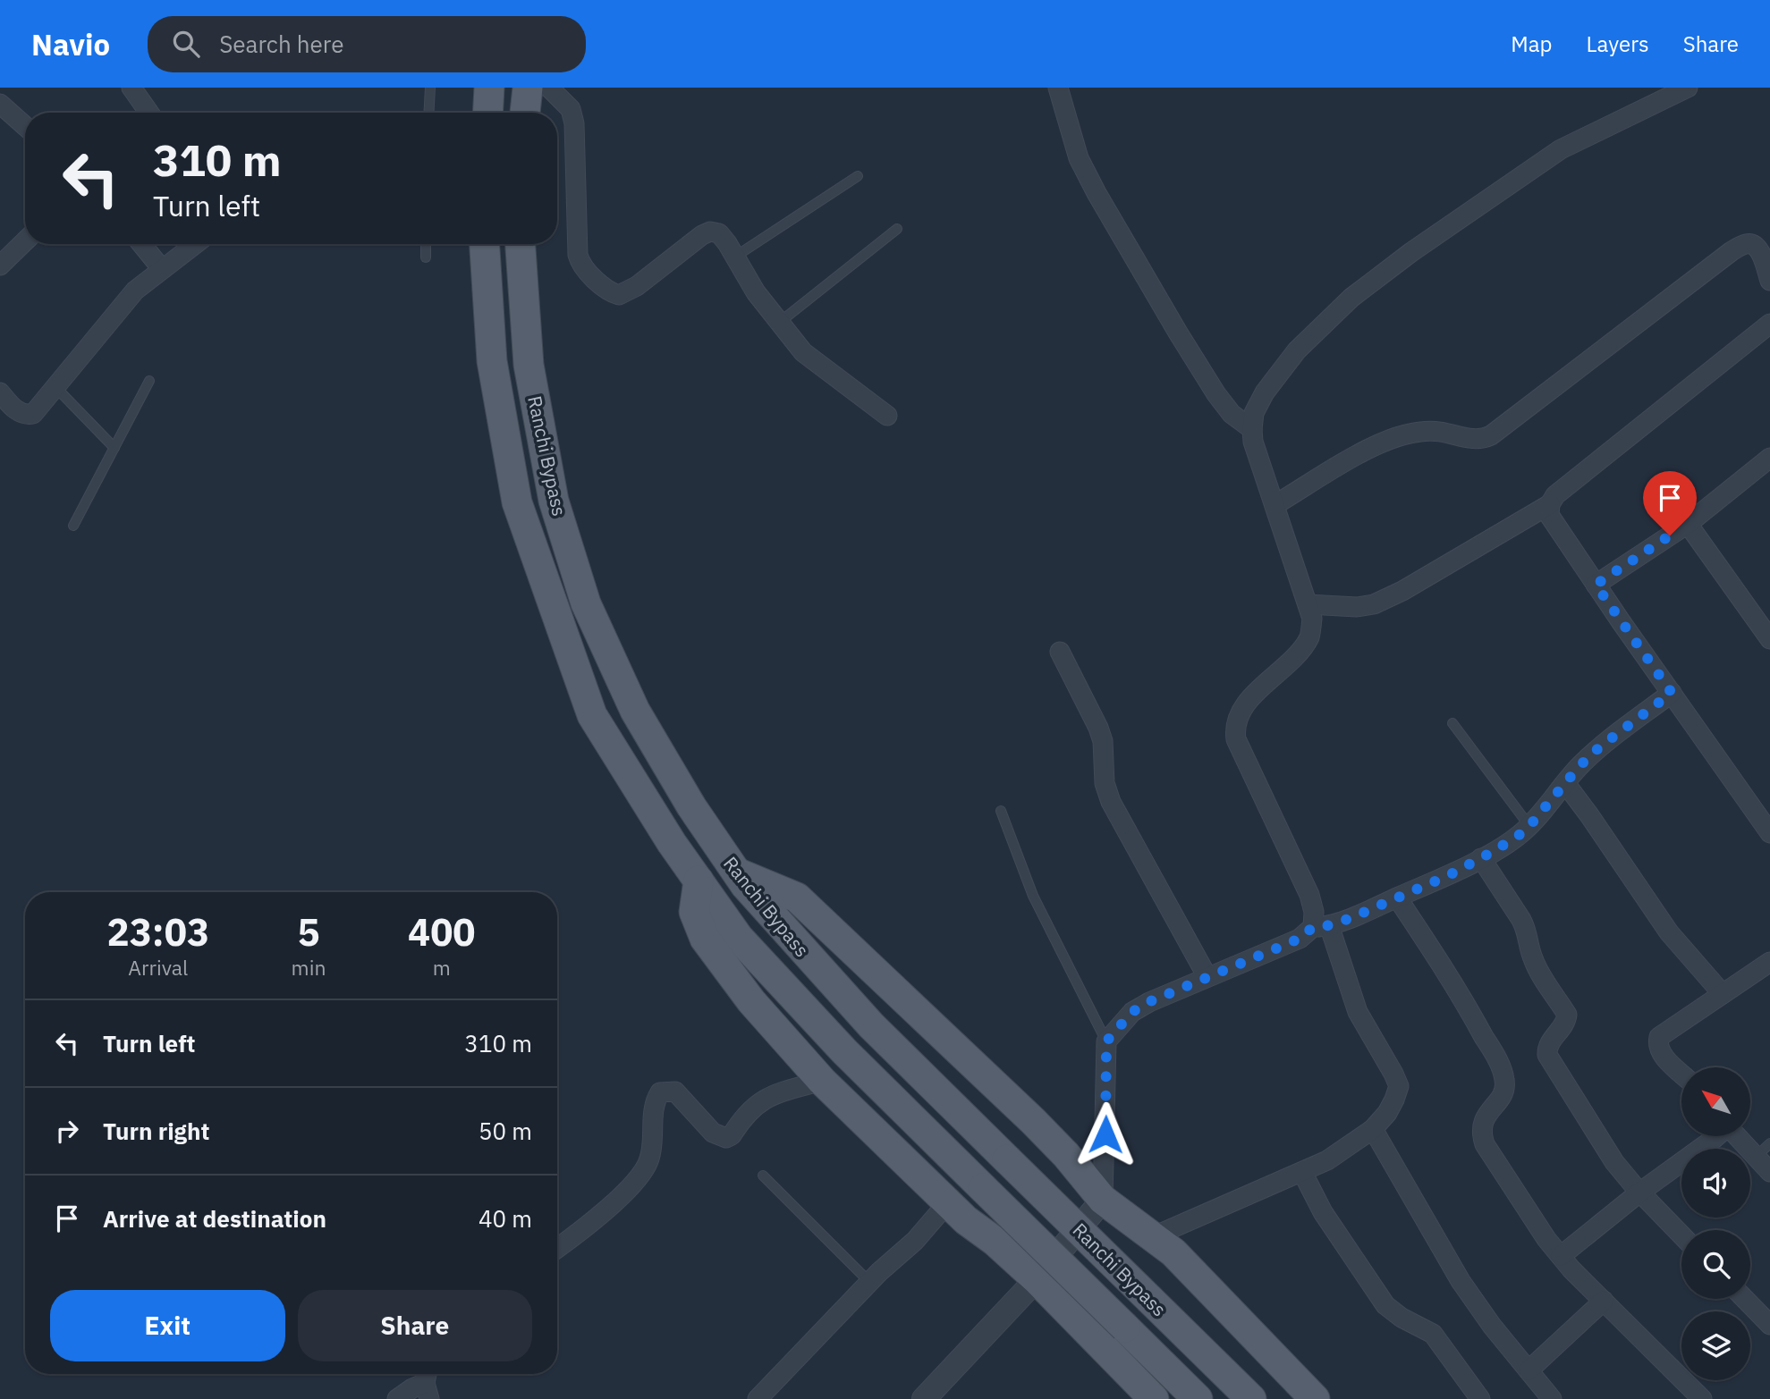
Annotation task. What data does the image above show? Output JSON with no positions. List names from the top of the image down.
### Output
{
  "streets": {
    "main road": ["Ranchi Bypass"]
  },
  "north": "top left",
  "page": {
    "header": "Navio",
    "search": "Search here",
    "nav": ["Map", "Layers", "Share"],
    "turn": ["310 m", "Turn left"],
    "eta": [
      "23:03",
      "Arrival",
      "5",
      "min",
      "400",
      "m"
    ],
    "list": [
      {
        "name": "Turn left",
        "value": "310 m"
      },
      {
        "name": "Turn right",
        "value": "50 m"
      },
      {
        "name": "Arrive at destination",
        "value": "40 m"
      }
    ],
    "buttons": ["Exit", "Share"]
  }
}
